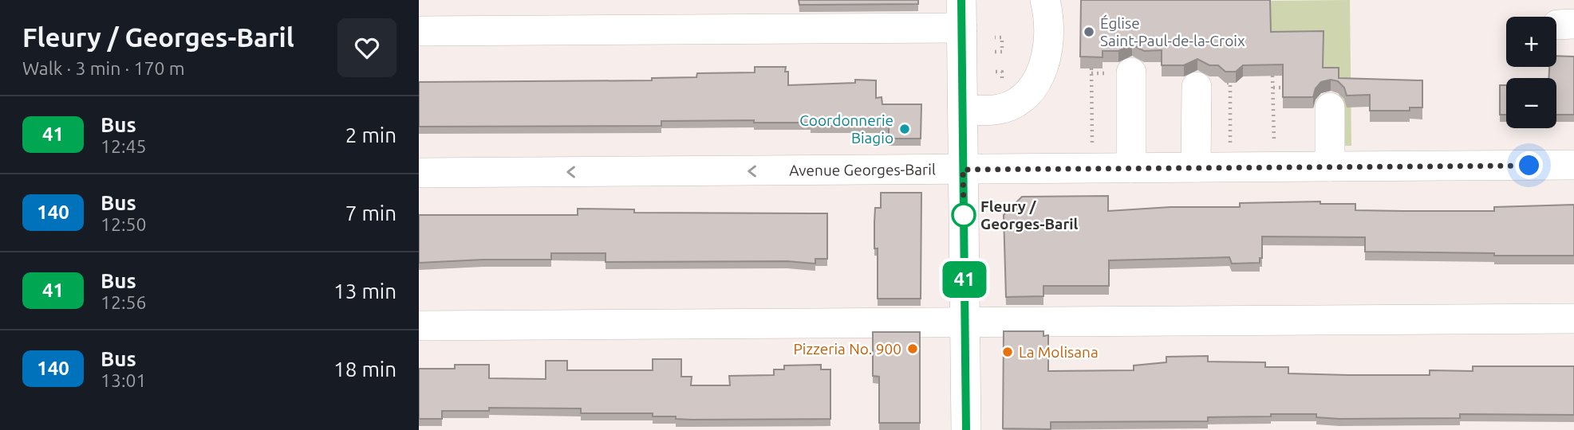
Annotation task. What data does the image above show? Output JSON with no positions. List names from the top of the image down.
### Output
{
  "streets": {
    "street": ["Avenue Georges-Baril"]
  },
  "places": [
    "Église Saint-Paul-de-la-Croix",
    "Coordonnerie Biagio",
    "Fleury / Georges-Baril",
    "Pizzeria No. 900",
    "La Molisana"
  ],
  "lines": ["bus line 41"],
  "page": {
    "heading": ["Fleury / Georges-Baril", "Walk · 3 min · 170 m"],
    "on_map": "41",
    "map_buttons": ["+", "−"],
    "list": [
      {
        "mark": "41",
        "name": "Bus",
        "note": "12:45",
        "value": "2 min"
      },
      {
        "mark": "140",
        "name": "Bus",
        "note": "12:50",
        "value": "7 min"
      },
      {
        "mark": "41",
        "name": "Bus",
        "note": "12:56",
        "value": "13 min"
      },
      {
        "mark": "140",
        "name": "Bus",
        "note": "13:01",
        "value": "18 min"
      }
    ]
  }
}
